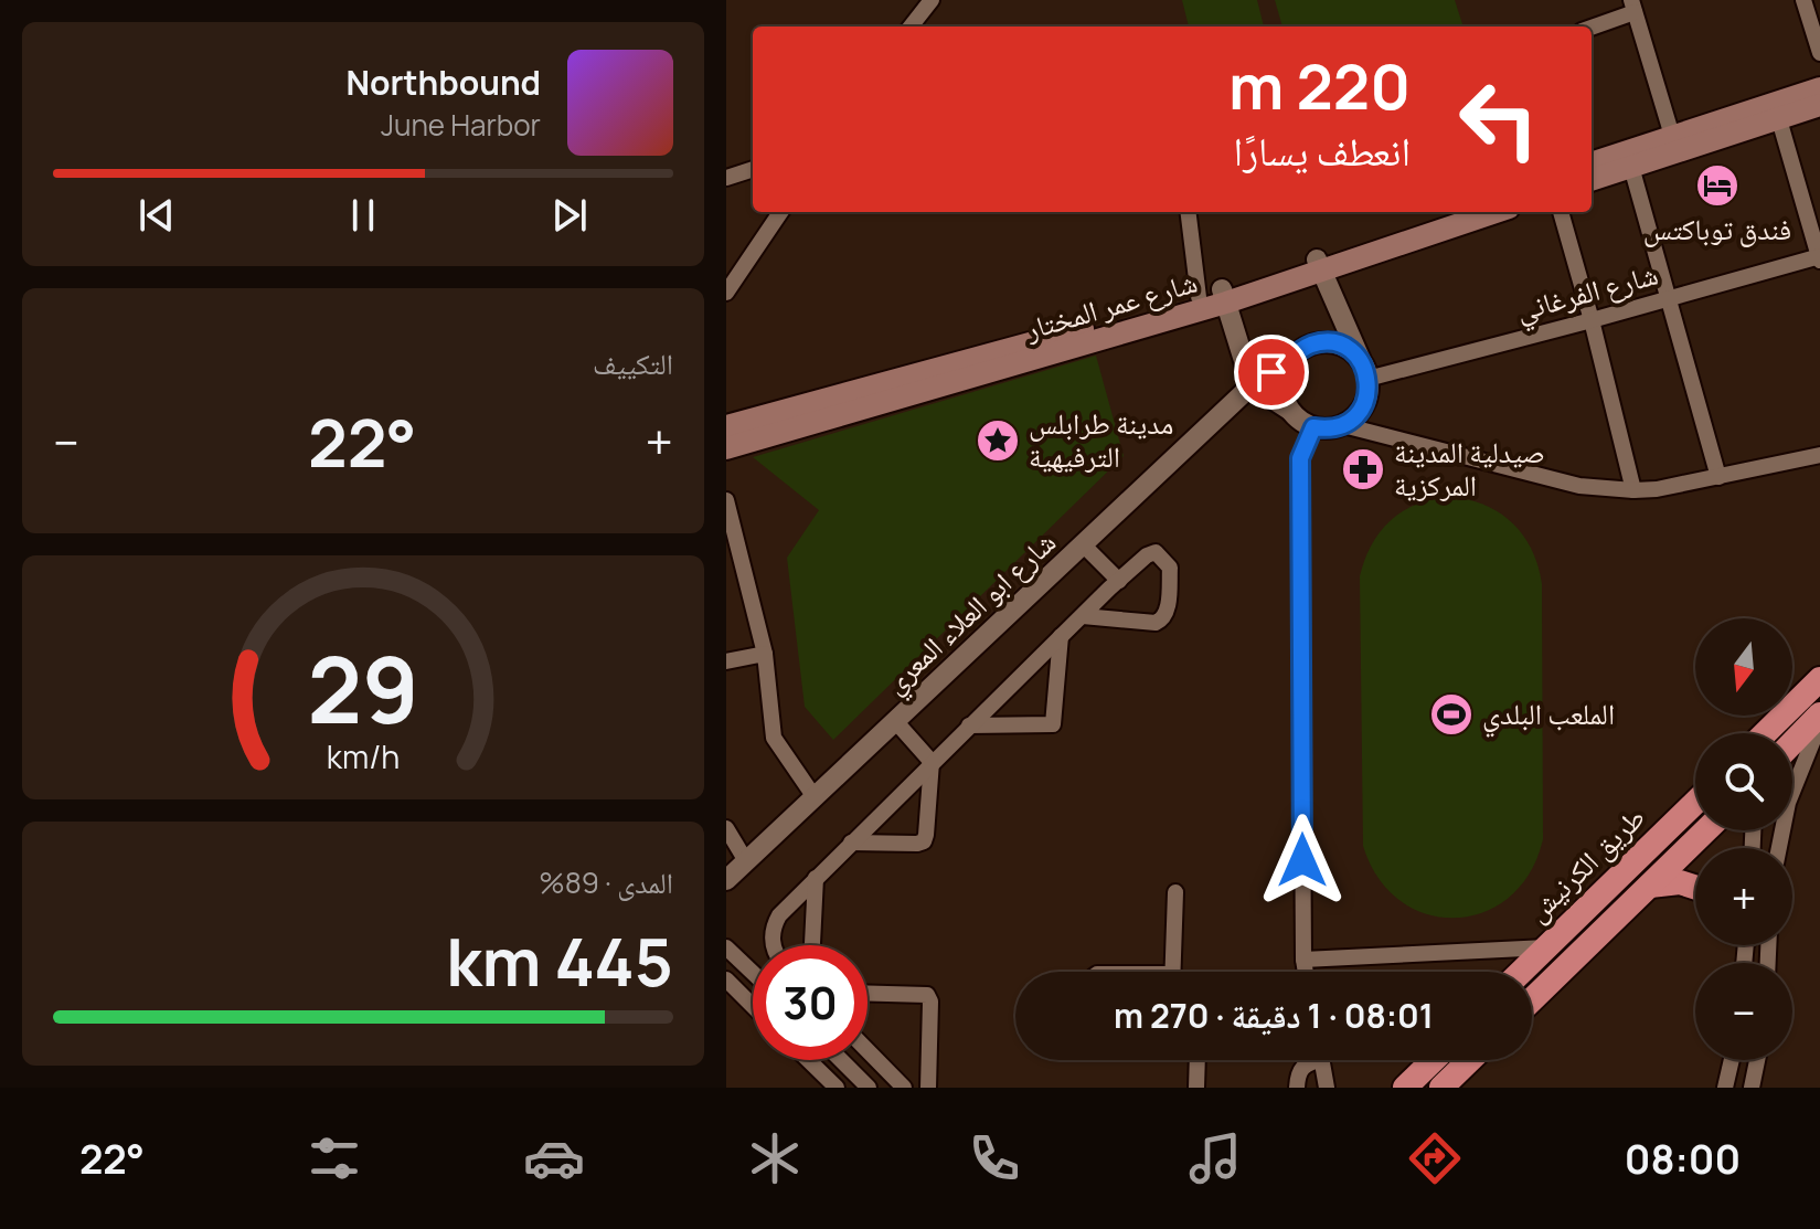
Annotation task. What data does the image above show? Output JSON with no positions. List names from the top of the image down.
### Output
{
  "streets": {
    "highway": ["طريق الكرنيش"],
    "main road": ["شارع عمر المختار"],
    "street": ["شارع الفرغاني", "شارع ابو العلاء المعري"]
  },
  "crossings": [
    ["شارع الفرغاني", "شارع ابو العلاء المعري"]
  ],
  "places": {
    "hotel": ["فندق توباكتس"],
    "place": ["مدينة طرابلس الترفيهية"],
    "pharmacy": ["صيدلية المدينة المركزية"],
    "sports": ["الملعب البلدي"]
  },
  "north": "bottom",
  "page": {
    "turn": ["220 m", "انعطف يسارًا"],
    "song": ["Northbound", "June Harbor"],
    "tile": [
      "التكييف",
      ["المدى · 89%", "445 km"]
    ],
    "heat": ["−", "22°", "+"],
    "map_buttons": ["+", "−"],
    "limit": "30",
    "trip": "08:01 · 1 دقيقة · 270 m",
    "tabs": ["08:00", "22°"],
    "gauge": ["29", "km/h"]
  }
}
